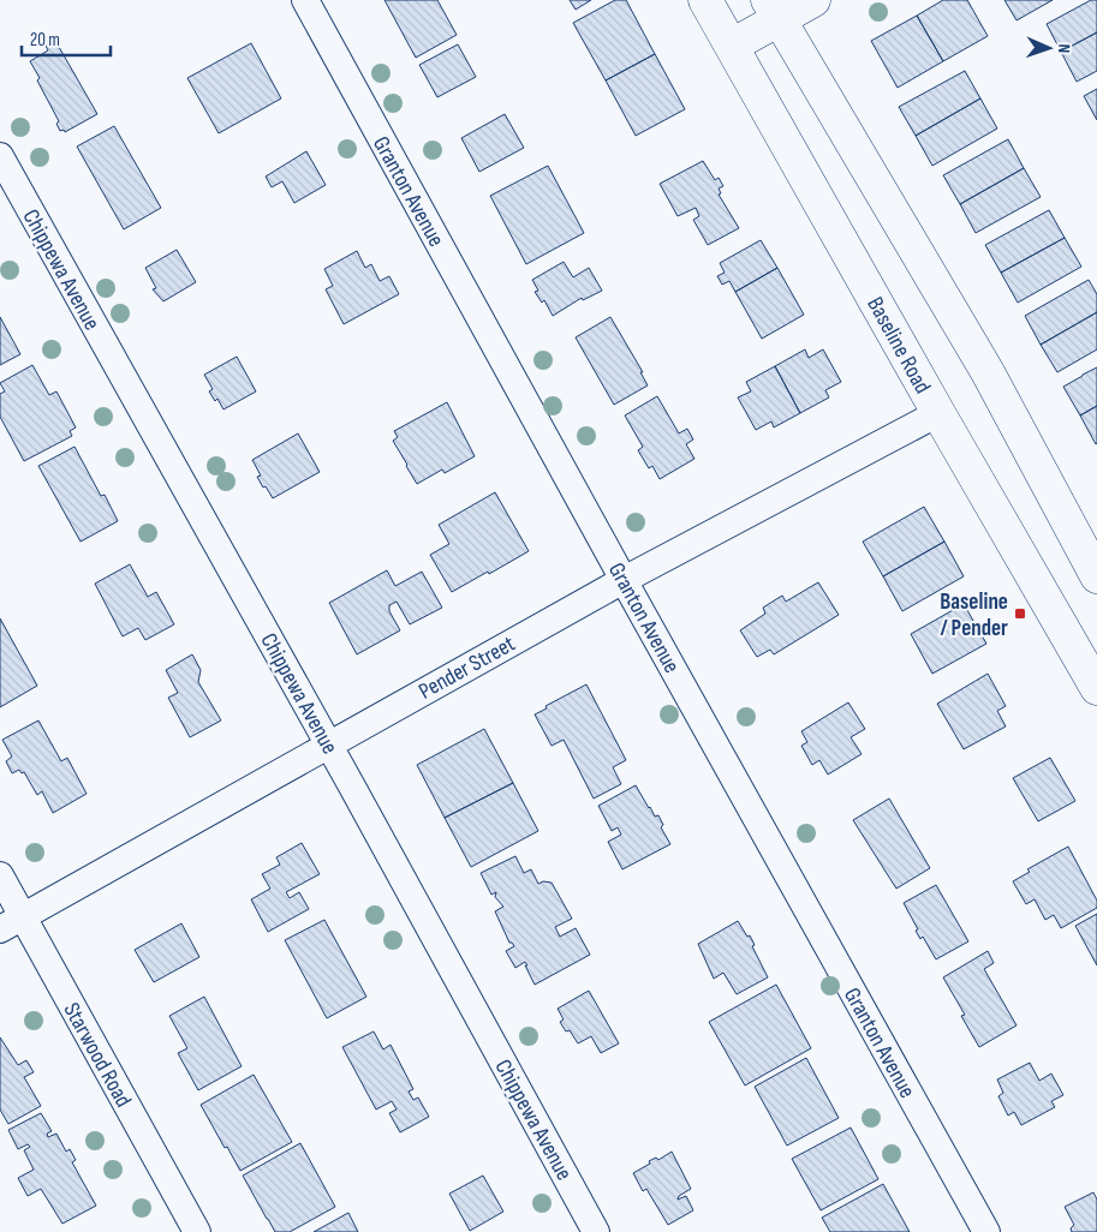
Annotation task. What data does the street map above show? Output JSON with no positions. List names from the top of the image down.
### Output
{
  "streets": {
    "main road": ["Baseline Road"],
    "street": [
      "Granton Avenue",
      "Chippewa Avenue",
      "Pender Street",
      "Starwood Road"
    ]
  },
  "crossings": [
    ["Granton Avenue", "Pender Street"],
    ["Chippewa Avenue", "Pender Street"],
    ["Baseline Road", "Pender Street"],
    ["Pender Street", "Starwood Road"]
  ],
  "places": {
    "transit": ["Baseline / Pender"]
  },
  "scale_bar": "20 m",
  "north": "right"
}
